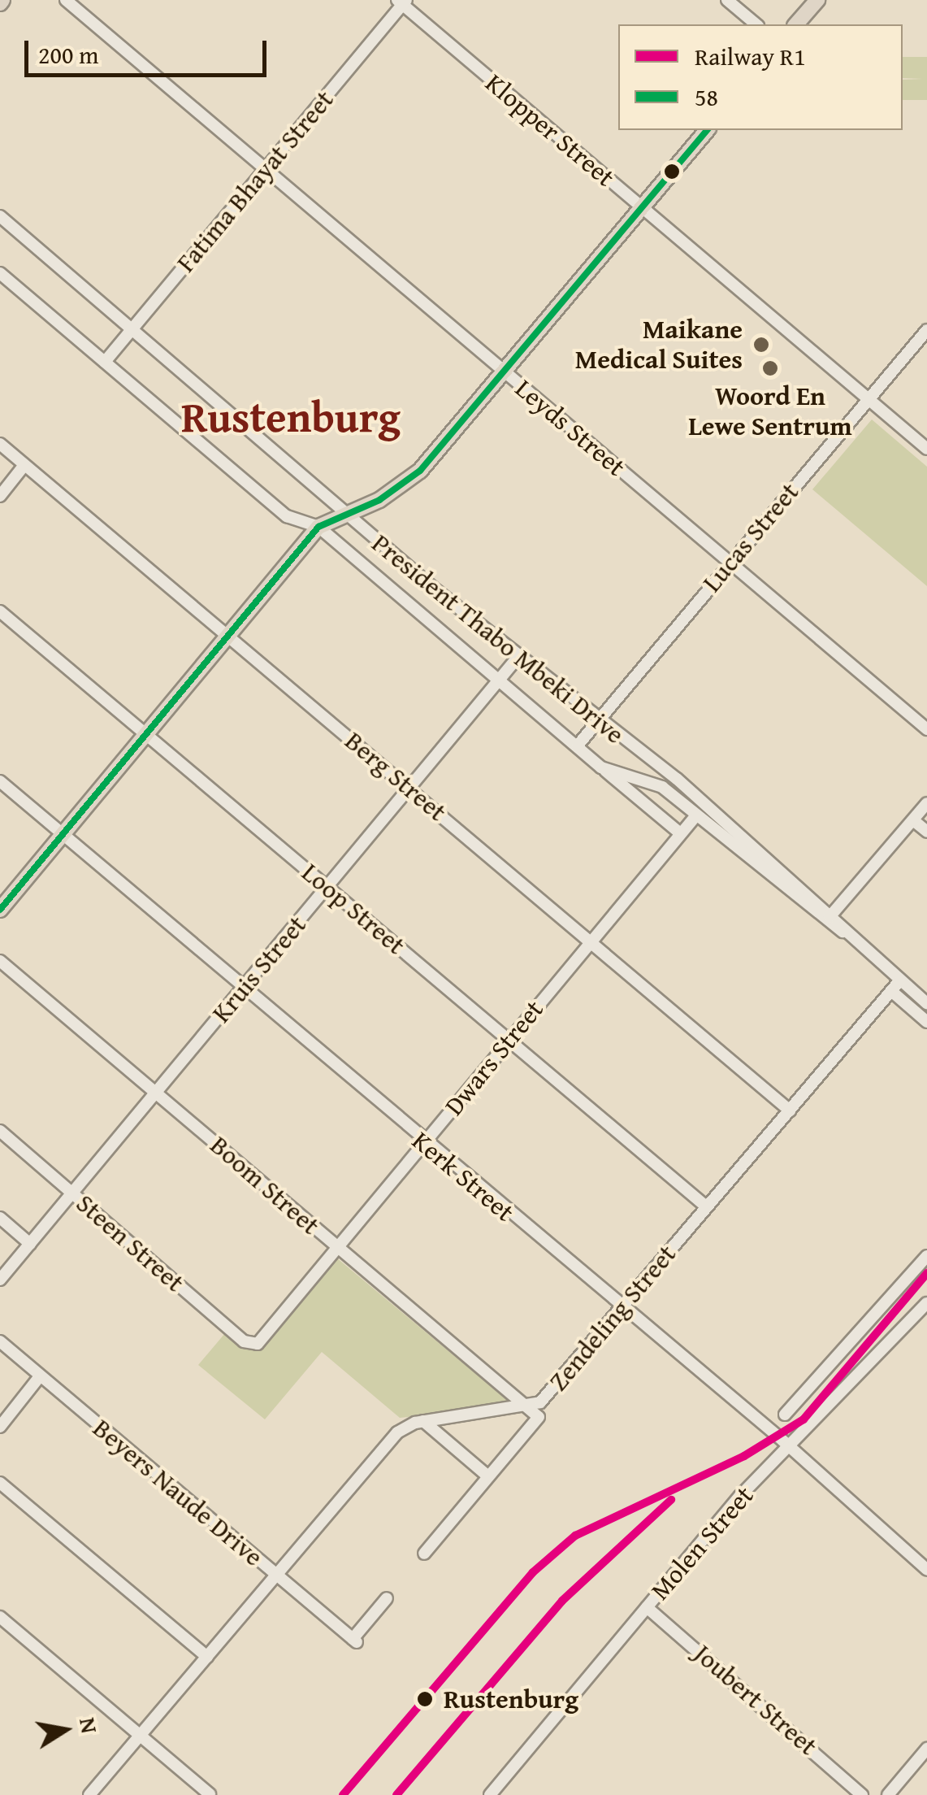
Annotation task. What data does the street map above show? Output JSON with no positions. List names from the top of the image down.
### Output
{
  "streets": {
    "street": [
      "Klopper Street",
      "Fatima Bhayat Street",
      "Leyds Street",
      "Lucas Street",
      "President Thabo Mbeki Drive",
      "Berg Street",
      "Loop Street",
      "Kruis Street",
      "Dwars Street",
      "Kerk Street",
      "Boom Street",
      "Steen Street",
      "Zendeling Street",
      "Beyers Naude Drive",
      "Molen Street",
      "Joubert Street"
    ]
  },
  "crossings": [
    ["Klopper Street", "Fatima Bhayat Street"],
    ["Klopper Street", "Lucas Street"],
    ["Fatima Bhayat Street", "Leyds Street"],
    ["Fatima Bhayat Street", "President Thabo Mbeki Drive"],
    ["Leyds Street", "Lucas Street"],
    ["Lucas Street", "President Thabo Mbeki Drive"],
    ["President Thabo Mbeki Drive", "Kruis Street"],
    ["President Thabo Mbeki Drive", "Dwars Street"],
    ["President Thabo Mbeki Drive", "Zendeling Street"],
    ["Berg Street", "Kruis Street"],
    ["Berg Street", "Dwars Street"],
    ["Berg Street", "Zendeling Street"],
    ["Loop Street", "Kruis Street"],
    ["Loop Street", "Dwars Street"],
    ["Loop Street", "Zendeling Street"],
    ["Kruis Street", "Kerk Street"],
    ["Kruis Street", "Boom Street"],
    ["Kruis Street", "Steen Street"],
    ["Dwars Street", "Kerk Street"],
    ["Dwars Street", "Boom Street"],
    ["Dwars Street", "Steen Street"],
    ["Kerk Street", "Zendeling Street"],
    ["Kerk Street", "Molen Street"],
    ["Boom Street", "Zendeling Street"],
    ["Zendeling Street", "Beyers Naude Drive"],
    ["Molen Street", "Joubert Street"]
  ],
  "districts": ["Rustenburg"],
  "places": ["Maikane Medical Suites", "Woord En Lewe Sentrum", "Rustenburg"],
  "lines": ["transit line 58", "rail line R1"],
  "legend": ["Railway R1", "58"],
  "scale_bar": "200 m",
  "north": "right"
}
